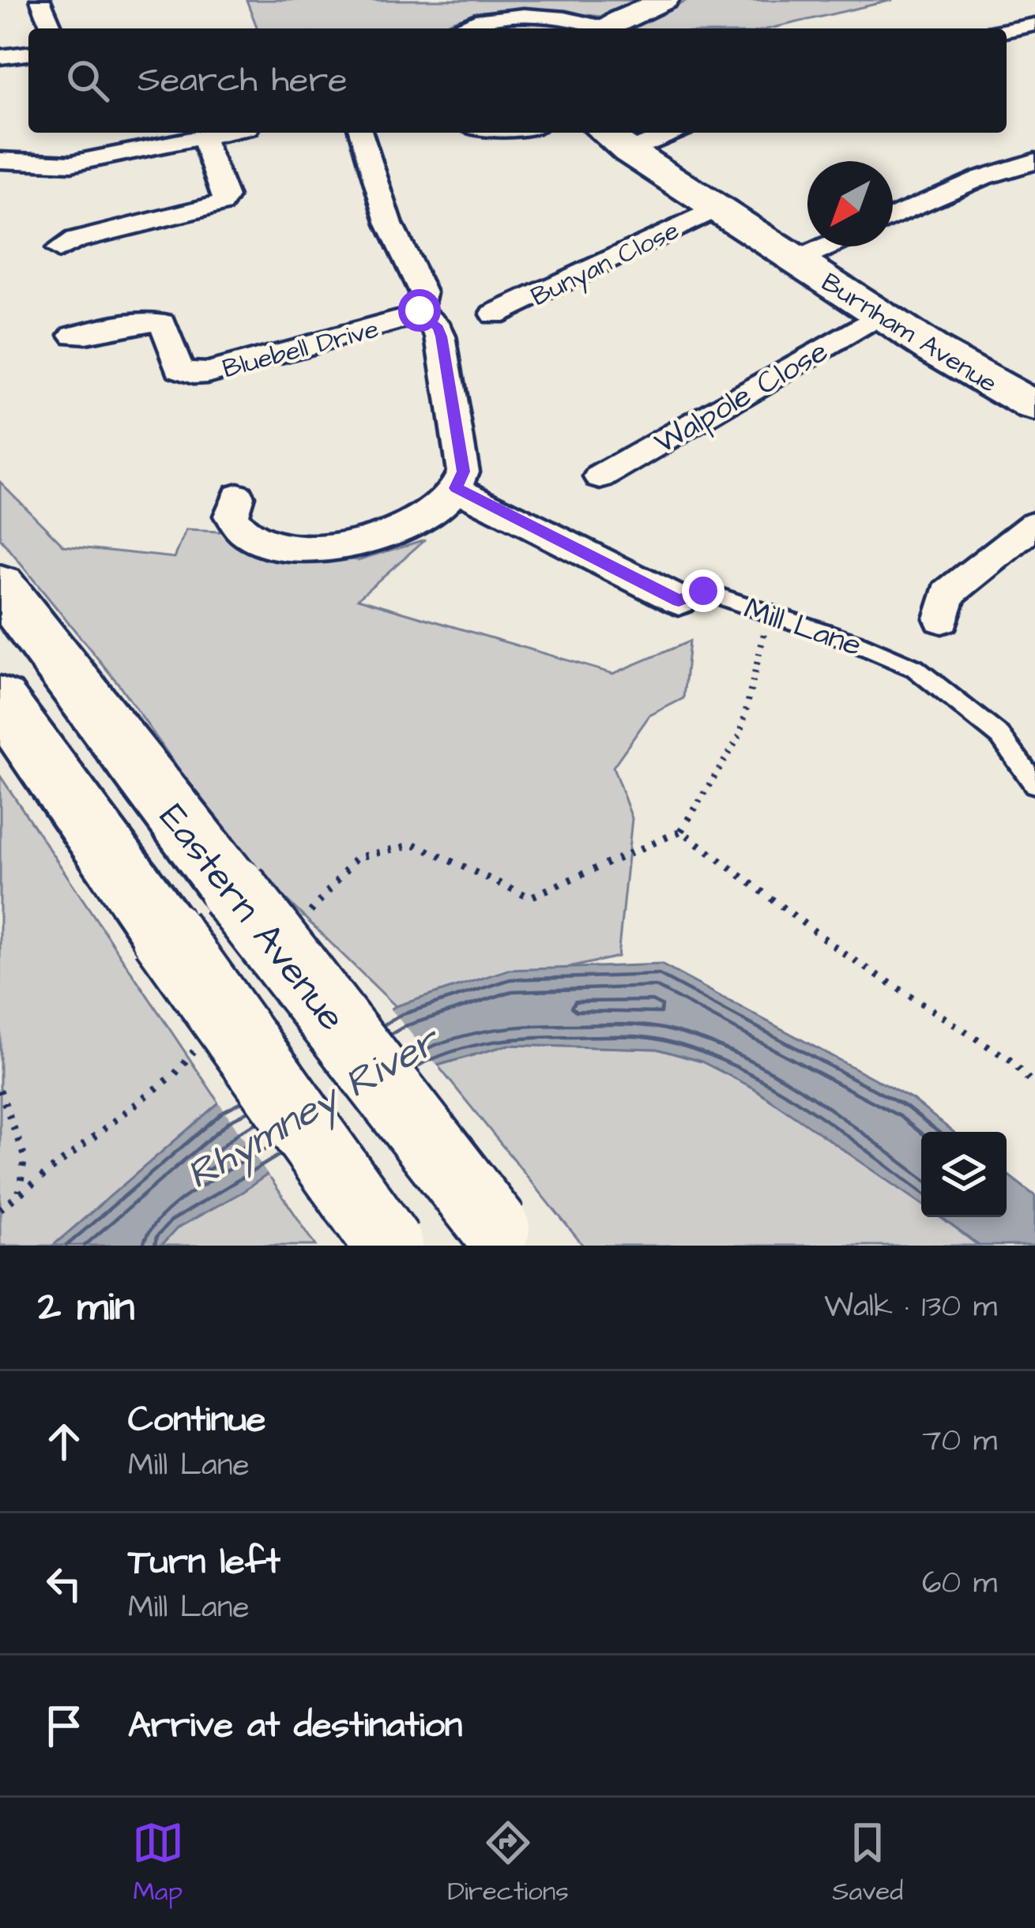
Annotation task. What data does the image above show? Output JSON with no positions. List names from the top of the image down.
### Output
{
  "streets": {
    "highway": ["Eastern Avenue"],
    "street": [
      "Bunyan Close",
      "Burnham Avenue",
      "Bluebell Drive",
      "Walpole Close",
      "Mill Lane"
    ]
  },
  "crossings": [
    ["Bunyan Close", "Burnham Avenue"],
    ["Burnham Avenue", "Walpole Close"]
  ],
  "water": ["Rhymney River"],
  "north": "bottom left",
  "page": {
    "search": "Search here",
    "heading": ["2 min", "Walk · 130 m"],
    "list": [
      ["Continue", "Mill Lane", "70 m"],
      ["Turn left", "Mill Lane", "60 m"],
      "Arrive at destination"
    ],
    "nav": ["Map", "Directions", "Saved"]
  }
}
